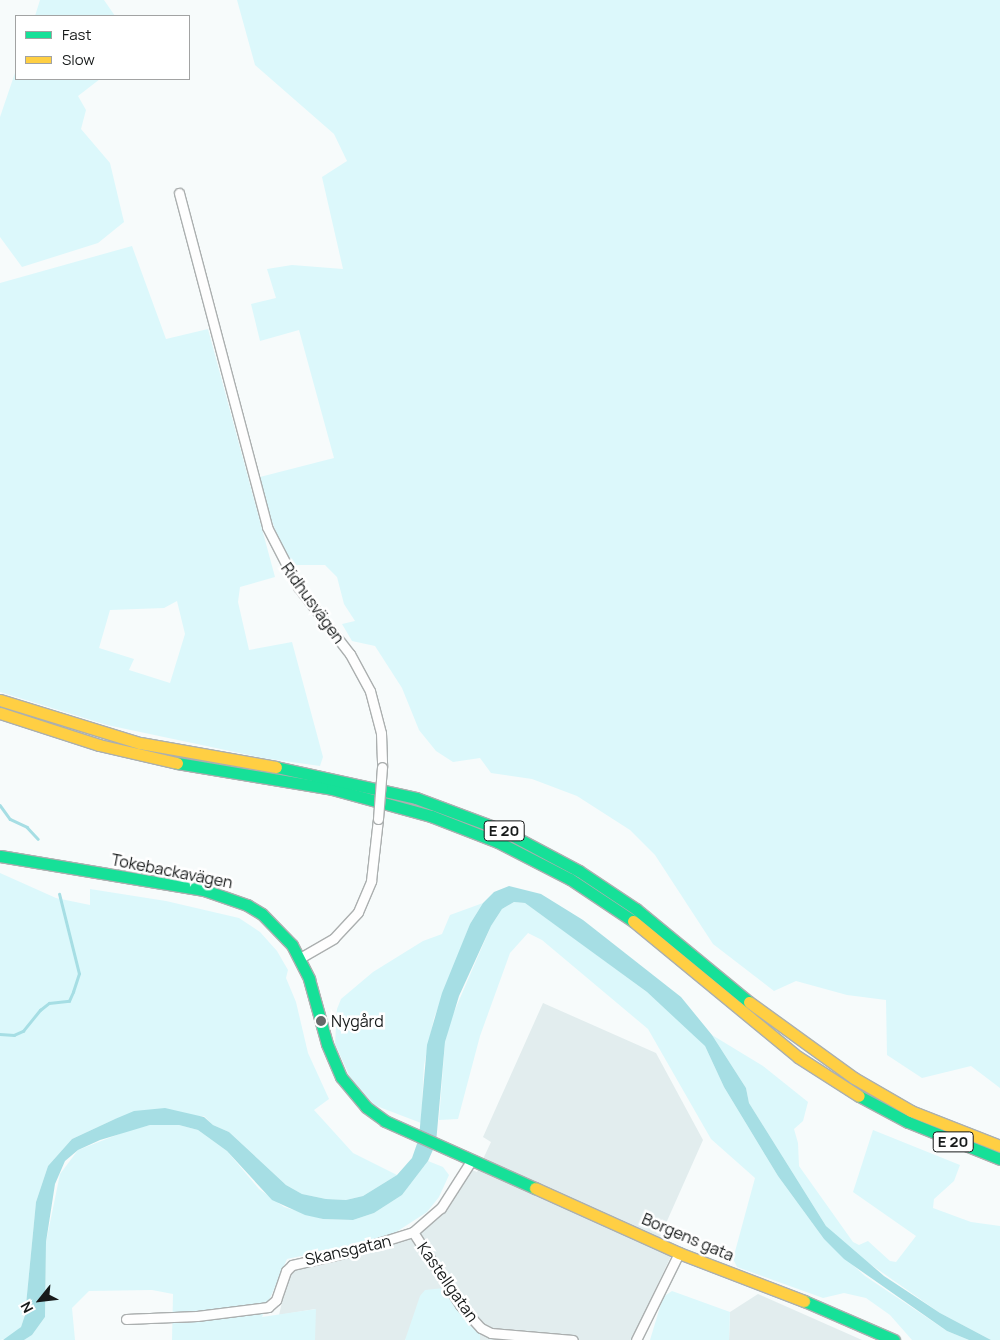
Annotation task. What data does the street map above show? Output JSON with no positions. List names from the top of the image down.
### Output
{
  "streets": {
    "main road": ["E 20", "Tokebackavägen", "Borgens gata"],
    "street": ["Ridhusvägen", "Skansgatan", "Kastellgatan"]
  },
  "crossings": [
    ["Ridhusvägen", "Tokebackavägen"],
    ["Tokebackavägen", "Borgens gata"],
    ["Tokebackavägen", "Skansgatan"],
    ["Borgens gata", "Skansgatan"],
    ["Skansgatan", "Kastellgatan"]
  ],
  "places": ["Nygård"],
  "legend": ["Fast", "Slow"],
  "north": "bottom left"
}
